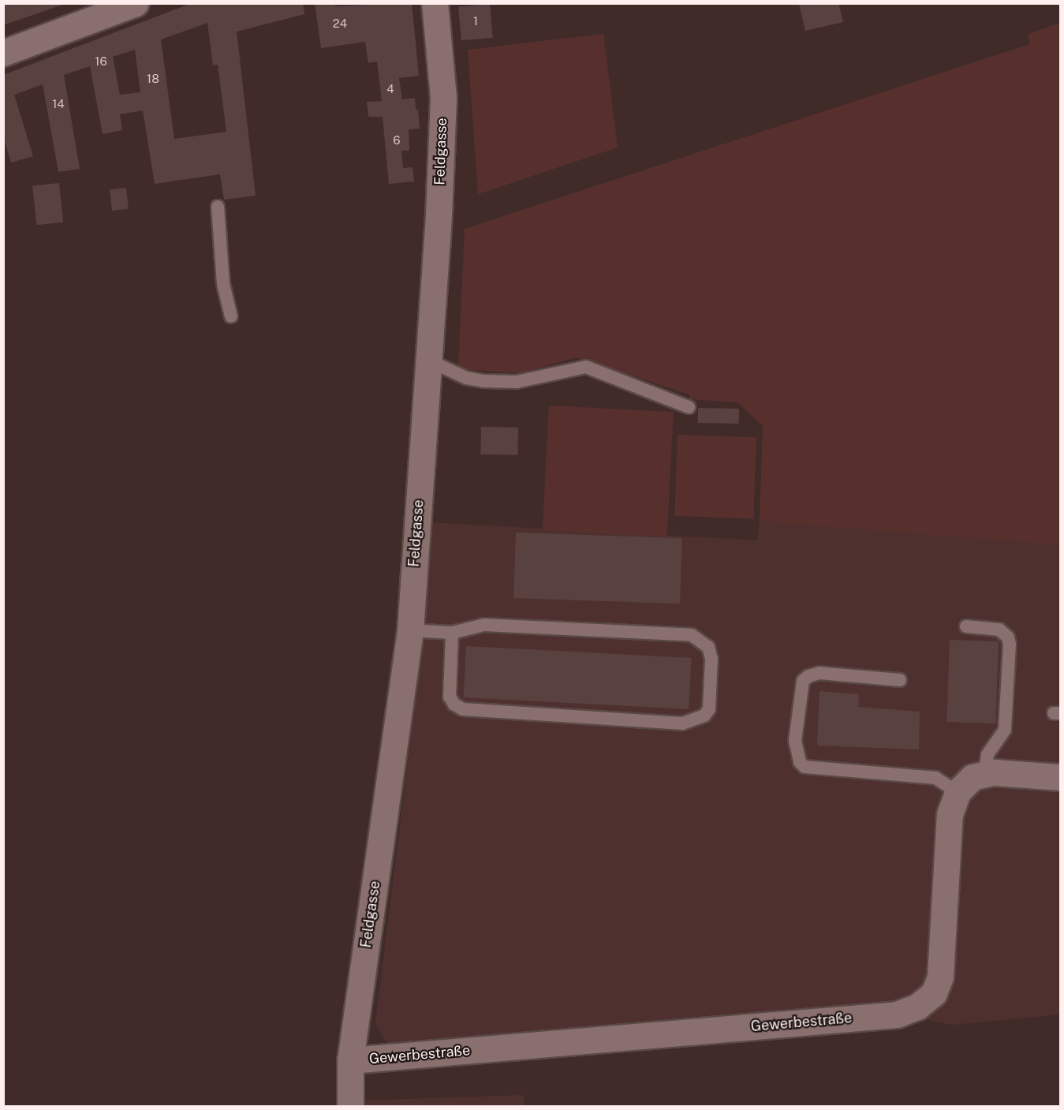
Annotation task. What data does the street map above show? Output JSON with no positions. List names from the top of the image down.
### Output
{
  "streets": {
    "street": ["Feldgasse", "Gewerbestraße"]
  },
  "crossings": [
    ["Feldgasse", "Gewerbestraße"]
  ],
  "house_numbers": [
    "1",
    "24",
    "16",
    "18",
    "4",
    "14",
    "6"
  ]
}
